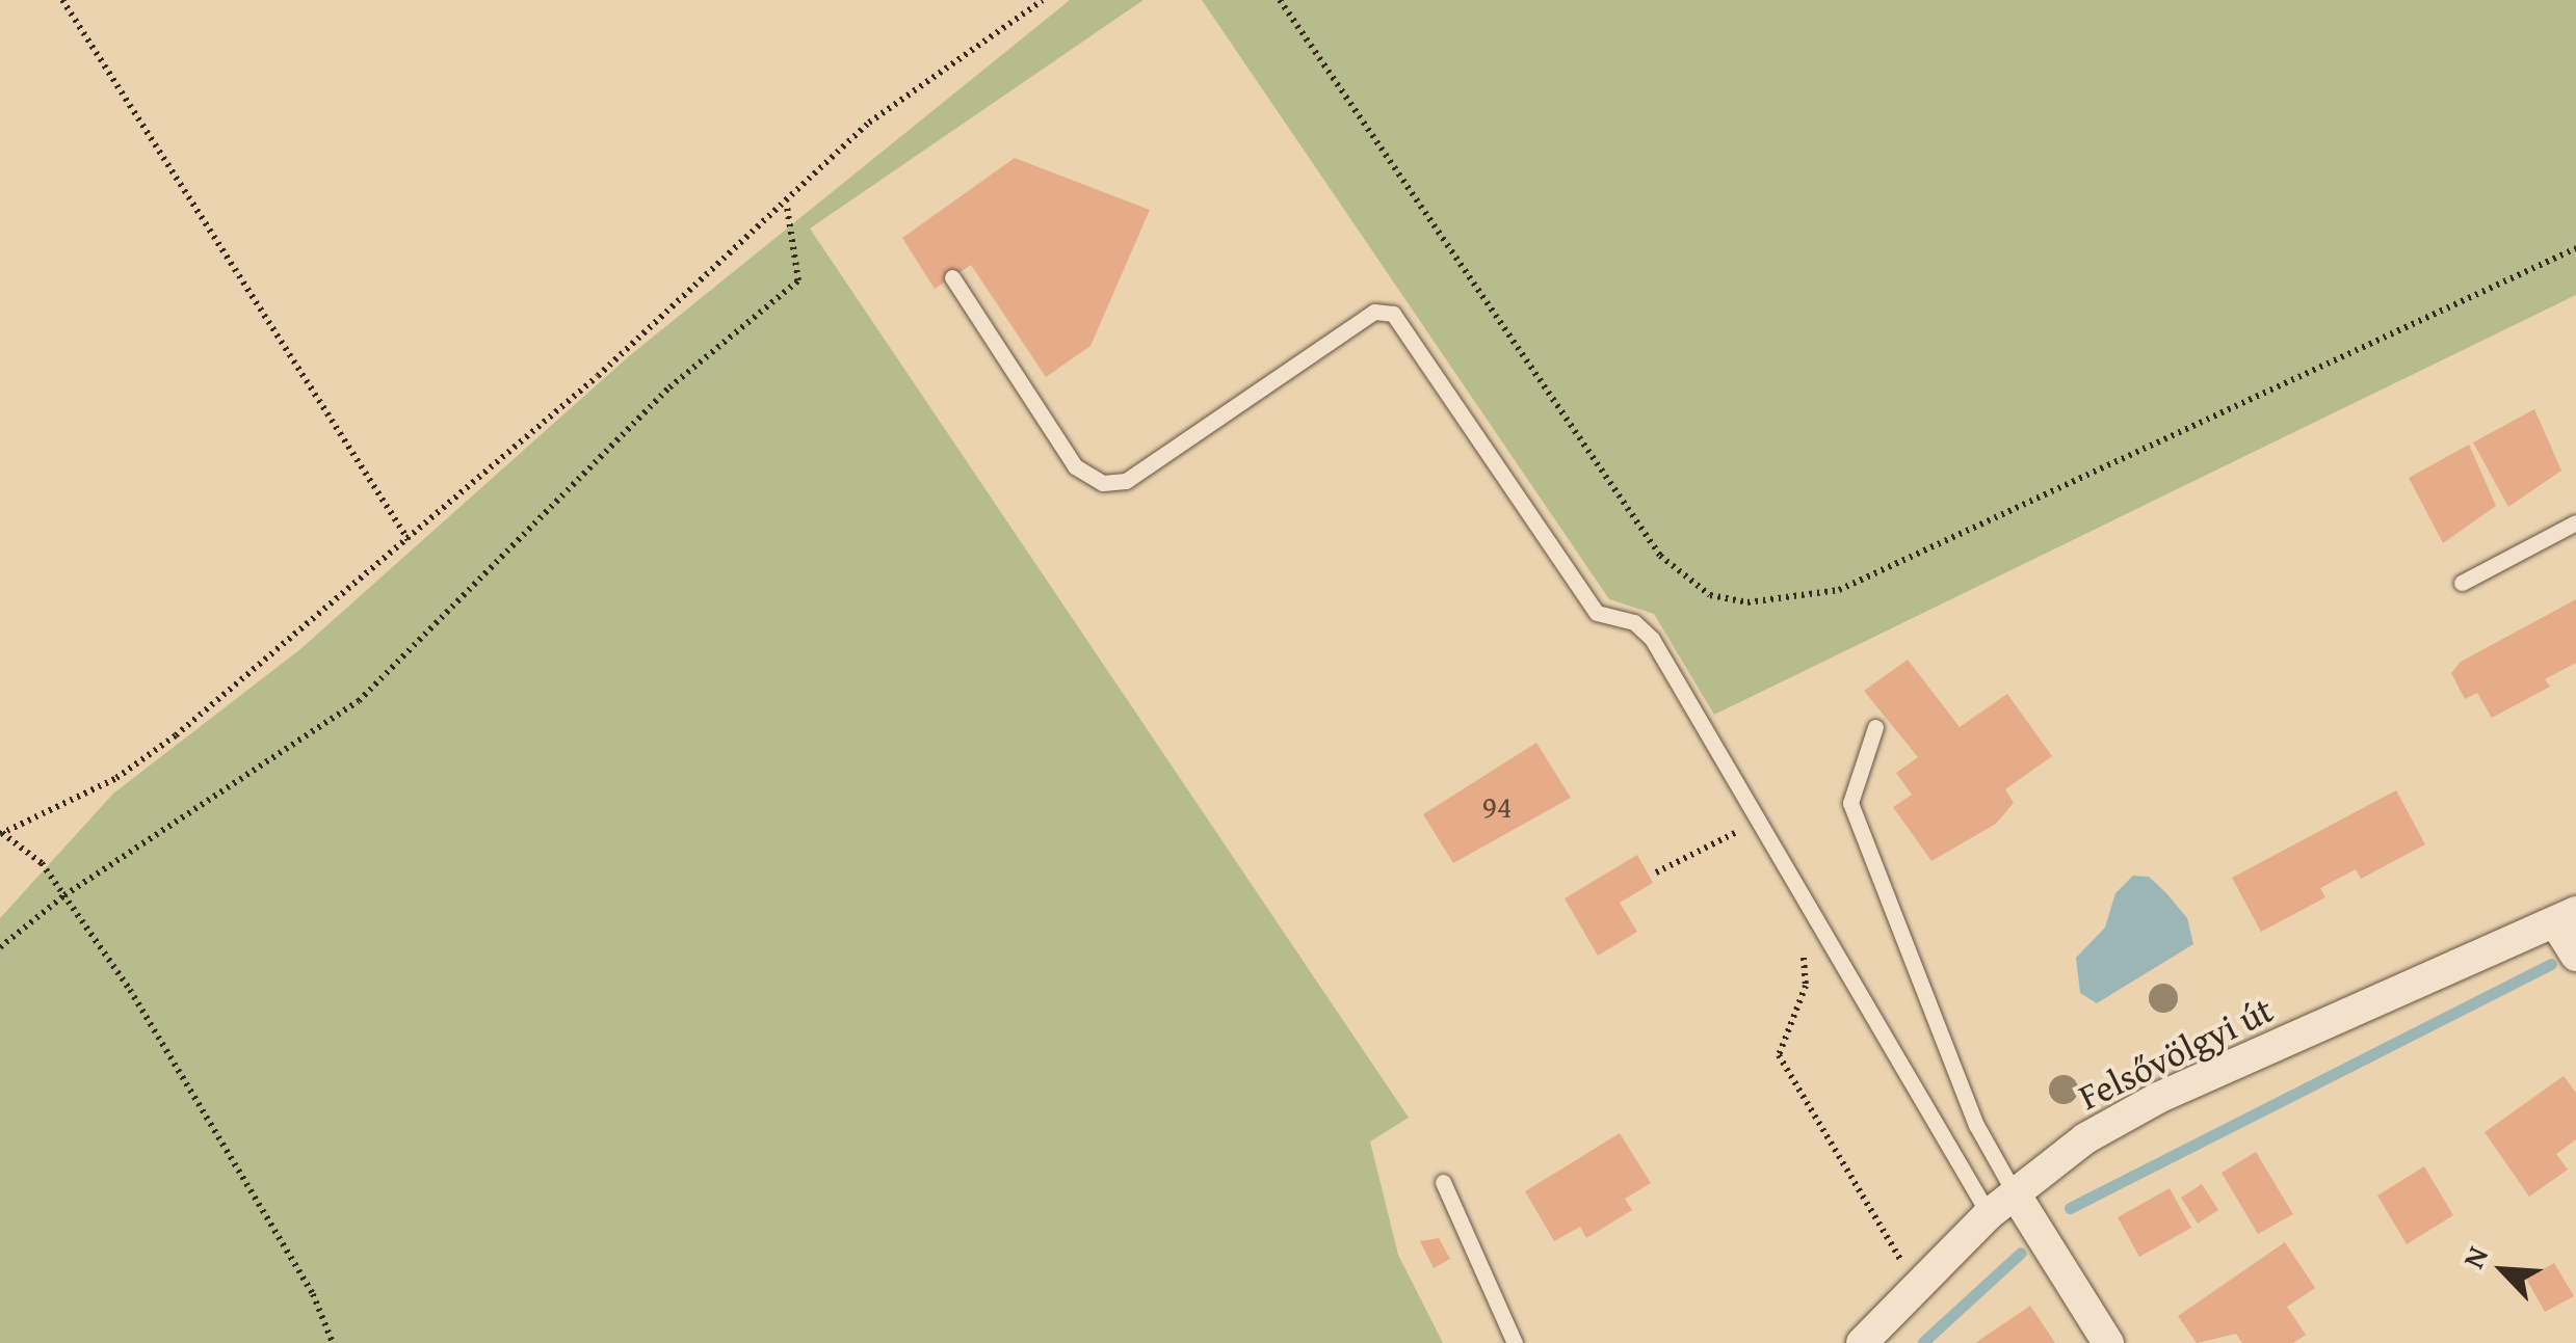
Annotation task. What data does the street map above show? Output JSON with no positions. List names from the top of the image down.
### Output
{
  "streets": {
    "street": ["Felsővölgyi út"]
  },
  "house_numbers": ["94"],
  "north": "top left"
}
